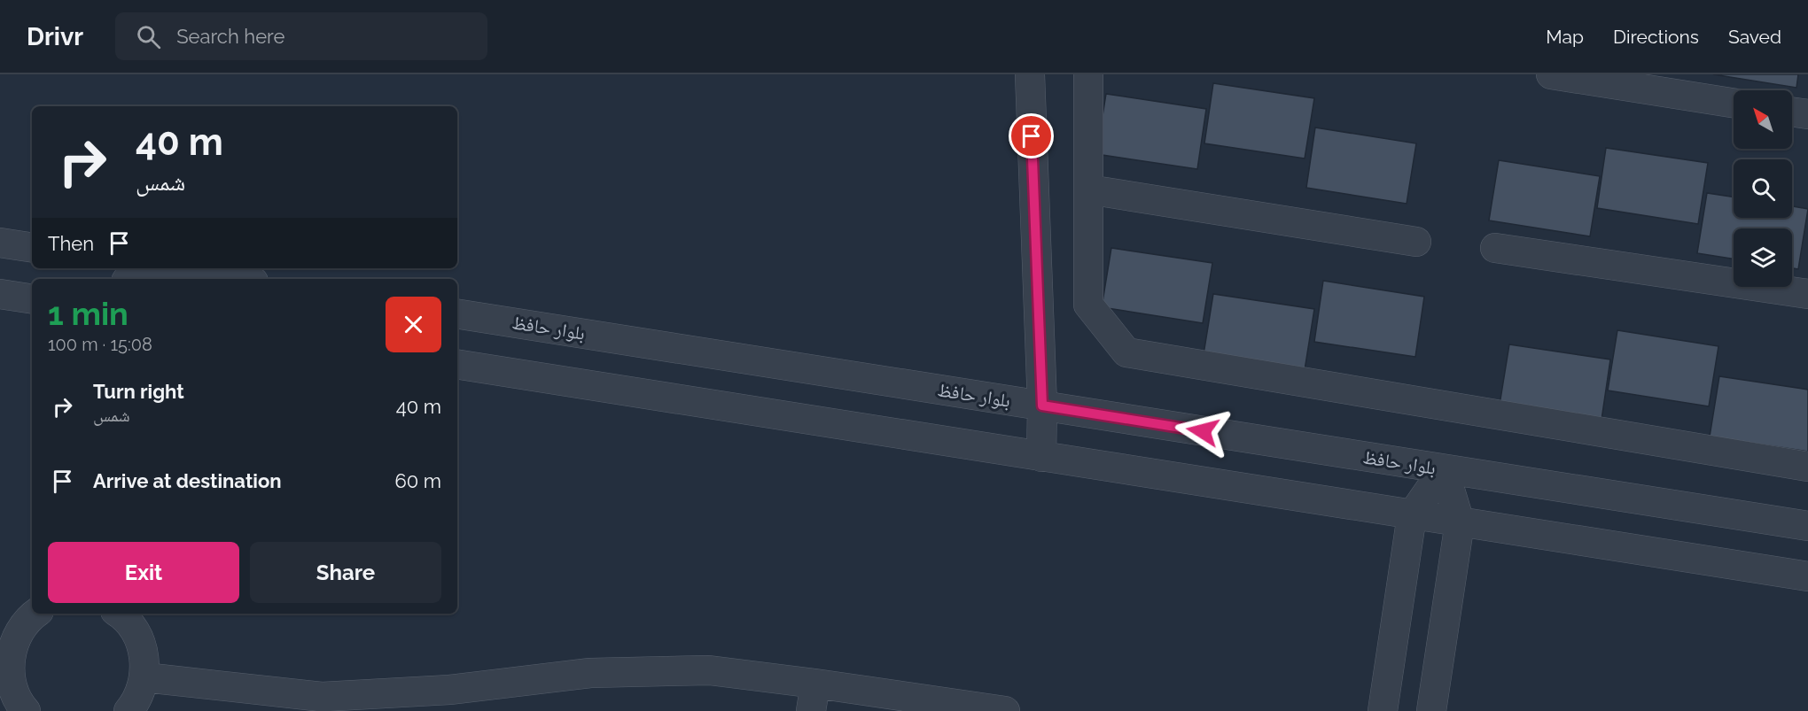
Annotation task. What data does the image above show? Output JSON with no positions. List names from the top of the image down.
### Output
{
  "streets": {
    "street": ["بلوار حافظ"]
  },
  "north": "top left",
  "page": {
    "header": "Drivr",
    "search": "Search here",
    "nav": ["Map", "Directions", "Saved"],
    "turn": ["40 m", "شمس"],
    "then": "Then",
    "heading": ["1 min", "100 m · 15:08"],
    "list": [
      {
        "name": "Turn right",
        "note": "شمس",
        "value": "40 m"
      },
      {
        "name": "Arrive at destination",
        "value": "60 m"
      }
    ],
    "buttons": ["Exit", "Share"]
  }
}
